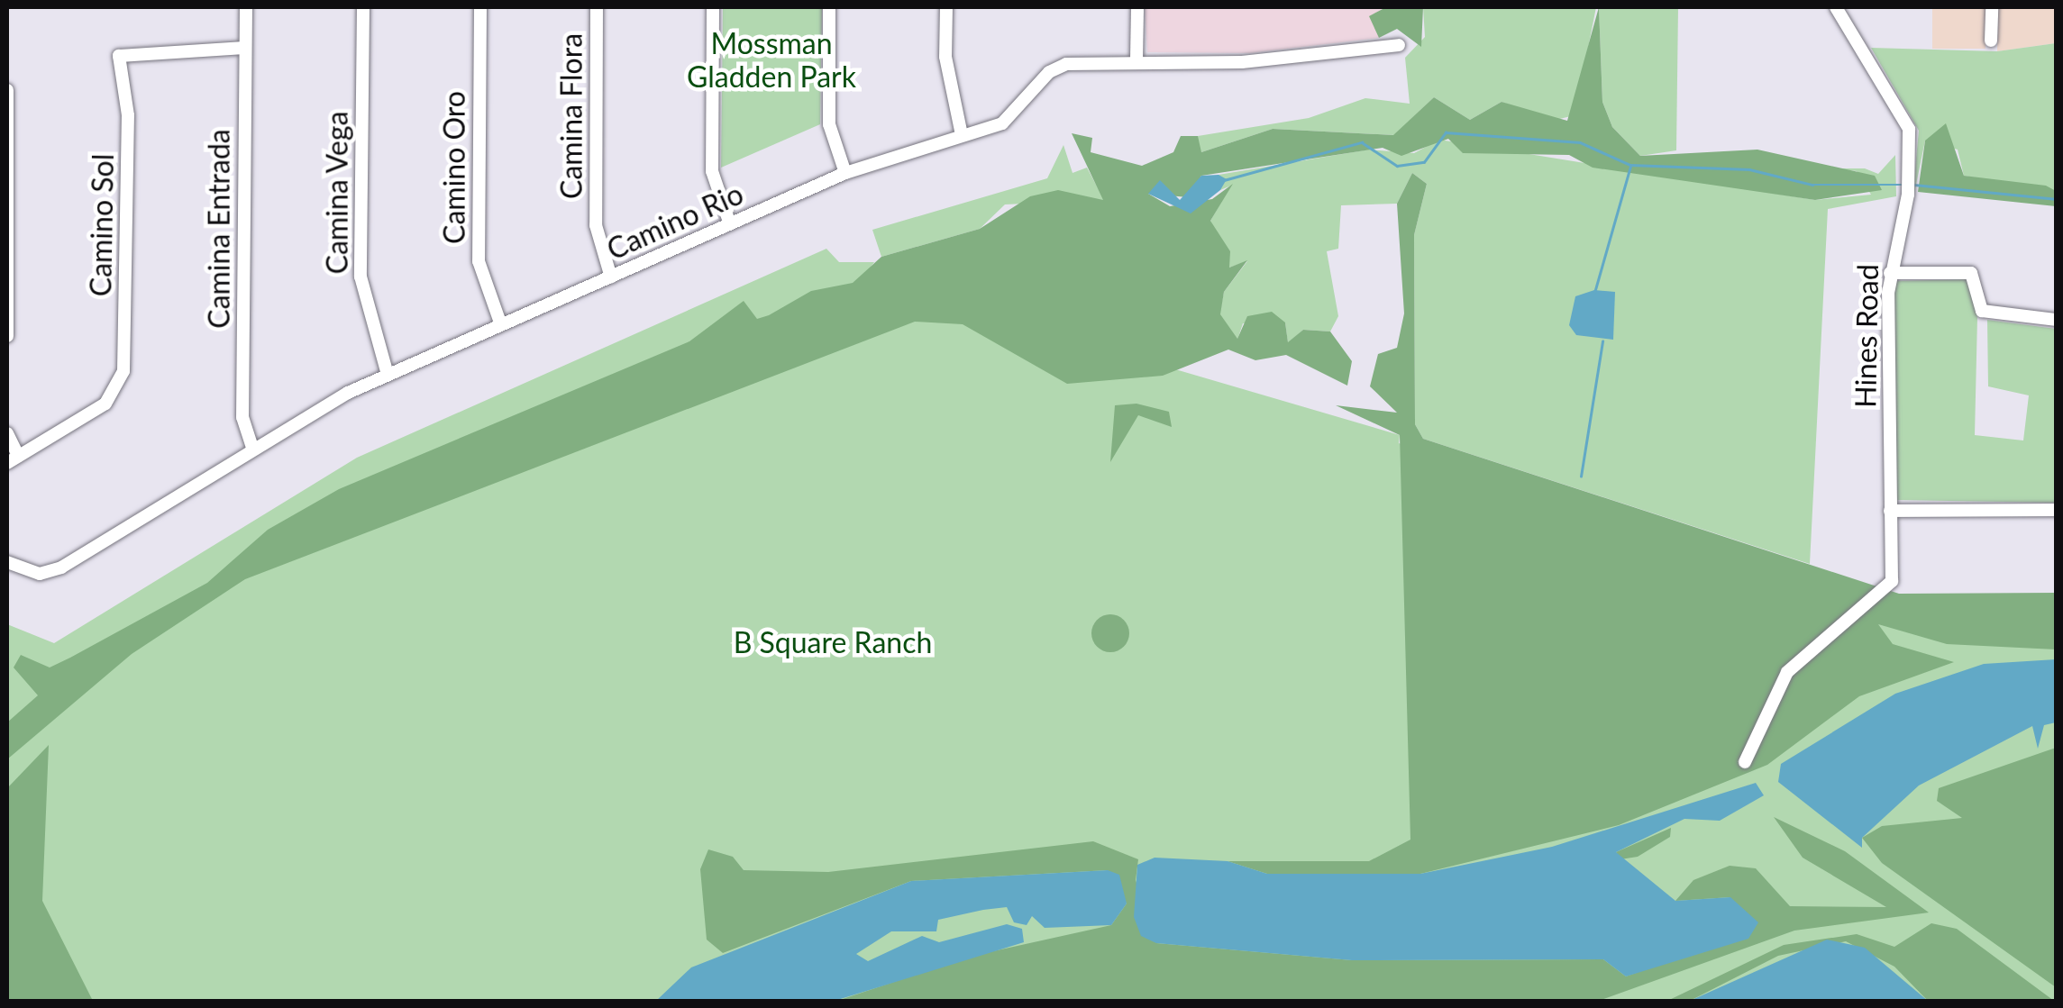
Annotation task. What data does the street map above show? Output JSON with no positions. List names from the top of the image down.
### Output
{
  "streets": {
    "street": [
      "Camina Flora",
      "Camino Oro",
      "Camina Vega",
      "Camino Rio",
      "Camino Sol",
      "Camina Entrada",
      "Hines Road"
    ]
  },
  "crossings": [
    ["Camina Flora", "Camino Rio"],
    ["Camino Oro", "Camino Rio"],
    ["Camina Vega", "Camino Rio"],
    ["Camino Rio", "Camina Entrada"],
    ["Camino Sol", "Camina Entrada"]
  ],
  "parks": ["Mossman Gladden Park", "B Square Ranch"]
}
